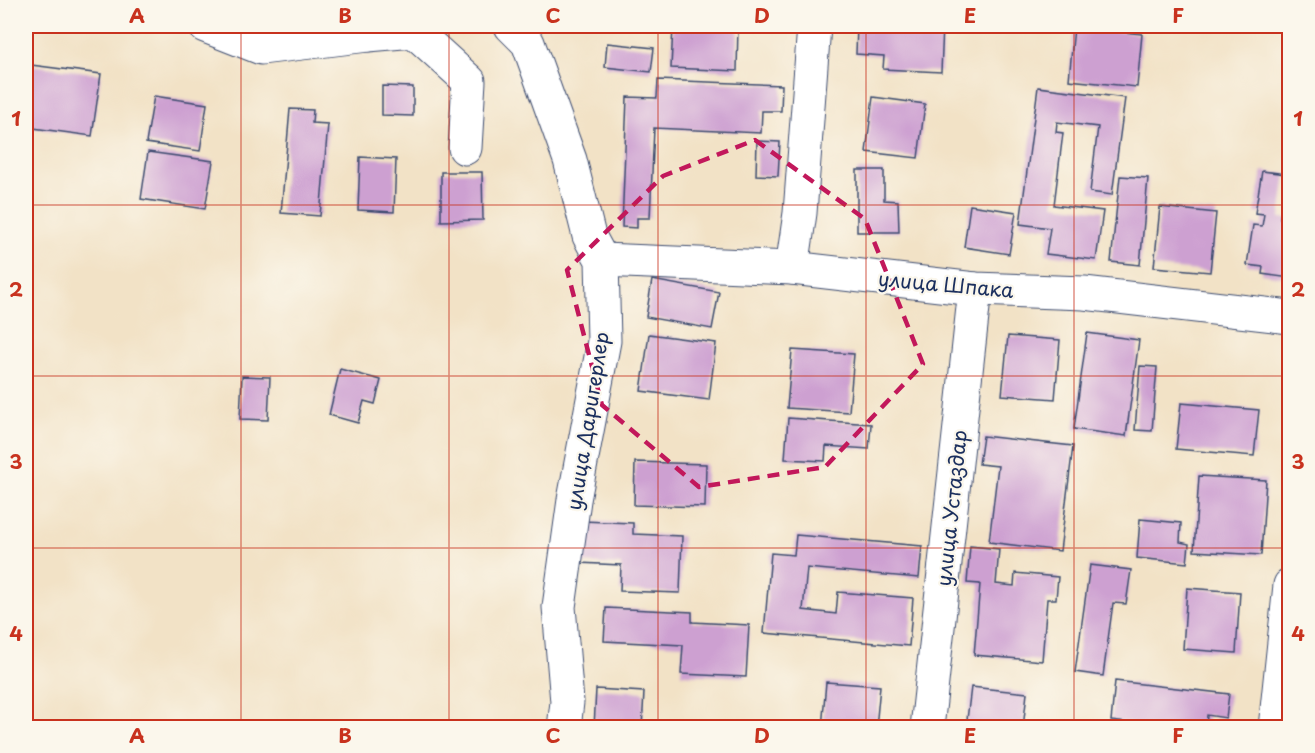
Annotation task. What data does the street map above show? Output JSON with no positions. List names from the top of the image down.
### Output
{
  "streets": {
    "street": ["улица Шпака", "улица Даригерлер", "улица Устаздар"]
  },
  "crossings": [
    ["улица Шпака", "улица Даригерлер"],
    ["улица Шпака", "улица Устаздар"]
  ],
  "grid": {
    "columns": [
      "A",
      "B",
      "C",
      "D",
      "E",
      "F"
    ],
    "rows": [
      "1",
      "2",
      "3",
      "4"
    ]
  }
}
